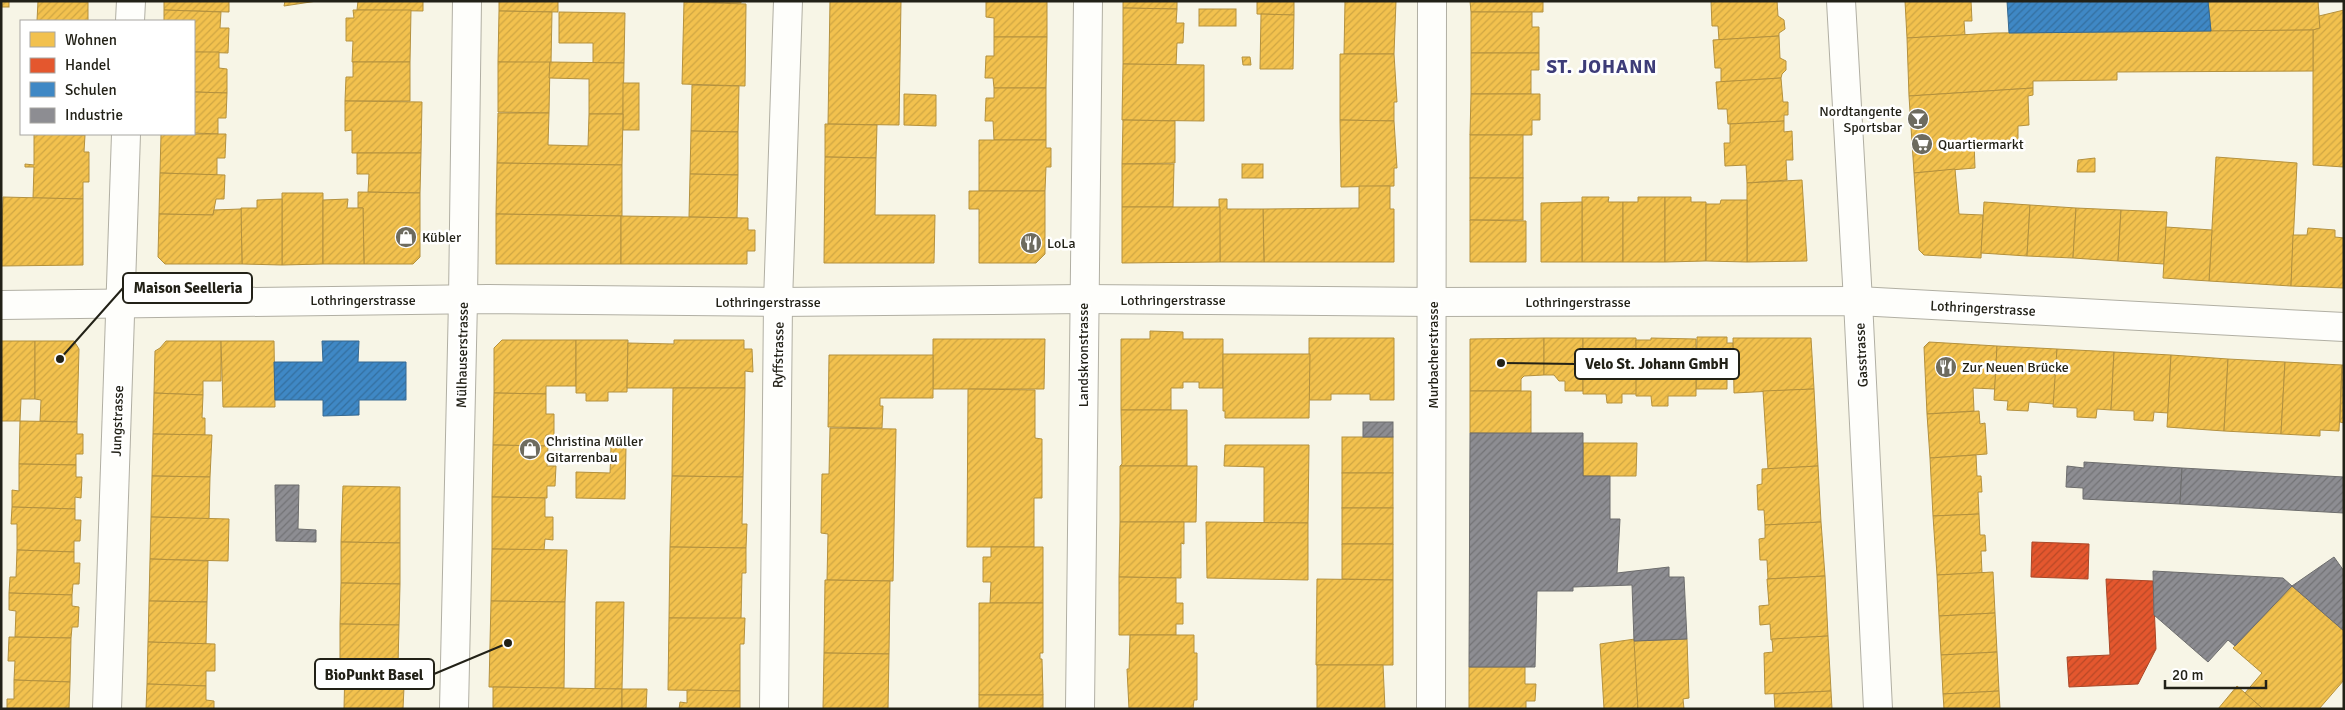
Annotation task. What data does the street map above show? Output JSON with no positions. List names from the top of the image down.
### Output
{
  "streets": {
    "street": [
      "Lothringerstrasse",
      "Mülhauserstrasse",
      "Ryffstrasse",
      "Landskronstrasse",
      "Murbacherstrasse",
      "Gasstrasse",
      "Jungstrasse"
    ]
  },
  "crossings": [
    ["Lothringerstrasse", "Mülhauserstrasse"],
    ["Lothringerstrasse", "Ryffstrasse"],
    ["Lothringerstrasse", "Landskronstrasse"],
    ["Lothringerstrasse", "Murbacherstrasse"],
    ["Lothringerstrasse", "Gasstrasse"],
    ["Lothringerstrasse", "Jungstrasse"]
  ],
  "districts": ["ST. JOHANN"],
  "places": {
    "bar": ["Nordtangente Sportsbar"],
    "supermarket": ["Quartiermarkt"],
    "shop": ["Kübler", "Christina Müller Gitarrenbau"],
    "restaurant": ["LoLa", "Zur Neuen Brücke"],
    "other": ["Maison Seelleria", "Velo St. Johann GmbH", "BioPunkt Basel"]
  },
  "legend": [
    "Wohnen",
    "Handel",
    "Schulen",
    "Industrie"
  ],
  "scale_bar": "20 m"
}
